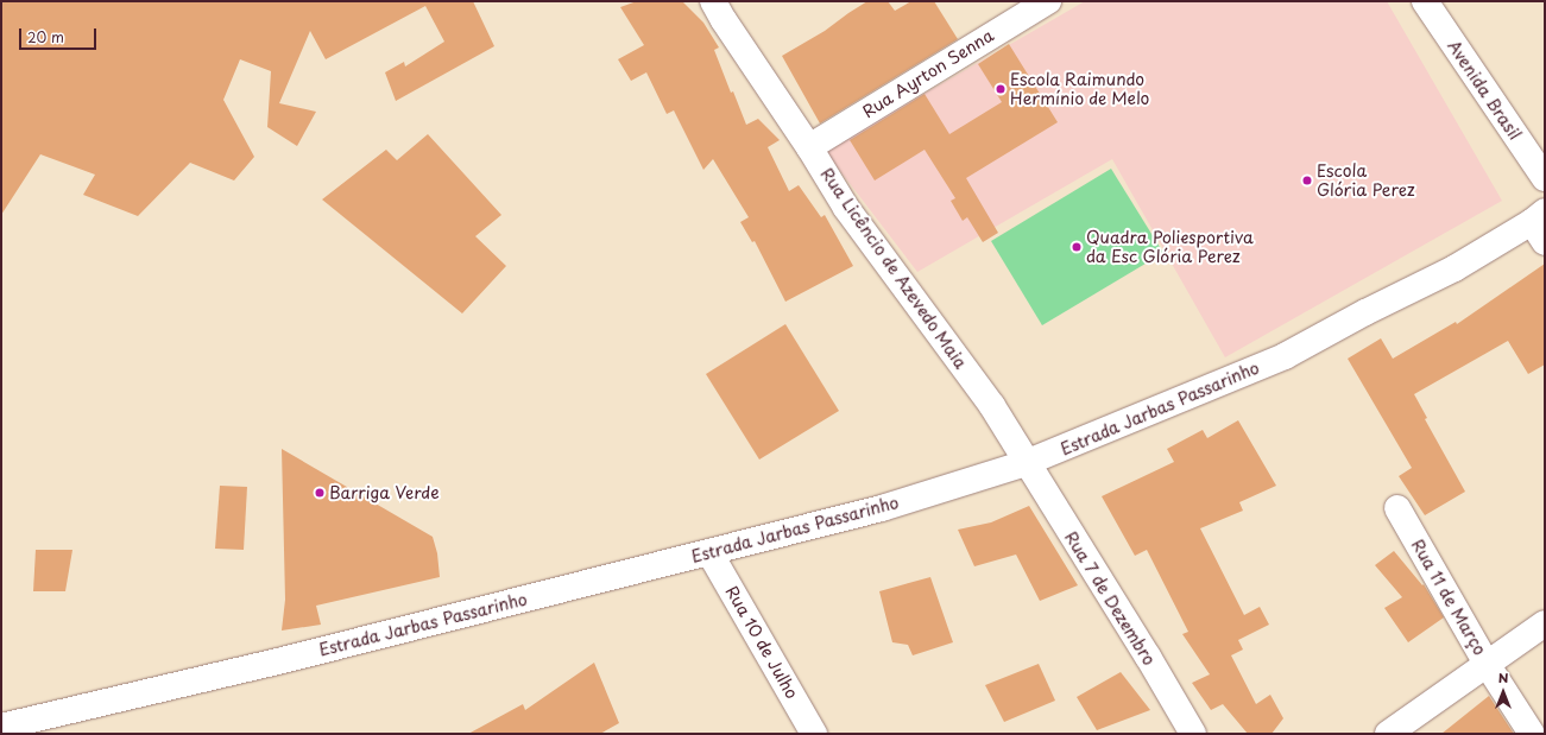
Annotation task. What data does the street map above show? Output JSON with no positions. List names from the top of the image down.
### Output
{
  "streets": {
    "street": [
      "Rua Ayrton Senna",
      "Avenida Brasil",
      "Rua Licêncio de Azevedo Maia",
      "Estrada Jarbas Passarinho",
      "Rua 11 de Março",
      "Rua 7 de Dezembro",
      "Rua 10 de Julho"
    ]
  },
  "crossings": [
    ["Rua Ayrton Senna", "Rua Licêncio de Azevedo Maia"],
    ["Rua Licêncio de Azevedo Maia", "Estrada Jarbas Passarinho"],
    ["Rua Licêncio de Azevedo Maia", "Rua 7 de Dezembro"],
    ["Estrada Jarbas Passarinho", "Rua 7 de Dezembro"],
    ["Estrada Jarbas Passarinho", "Rua 10 de Julho"]
  ],
  "places": [
    "Escola Raimundo Hermínio de Melo",
    "Escola Glória Perez",
    "Quadra Poliesportiva da Esc Glória Perez",
    "Barriga Verde"
  ],
  "scale_bar": "20 m",
  "north": "top"
}
